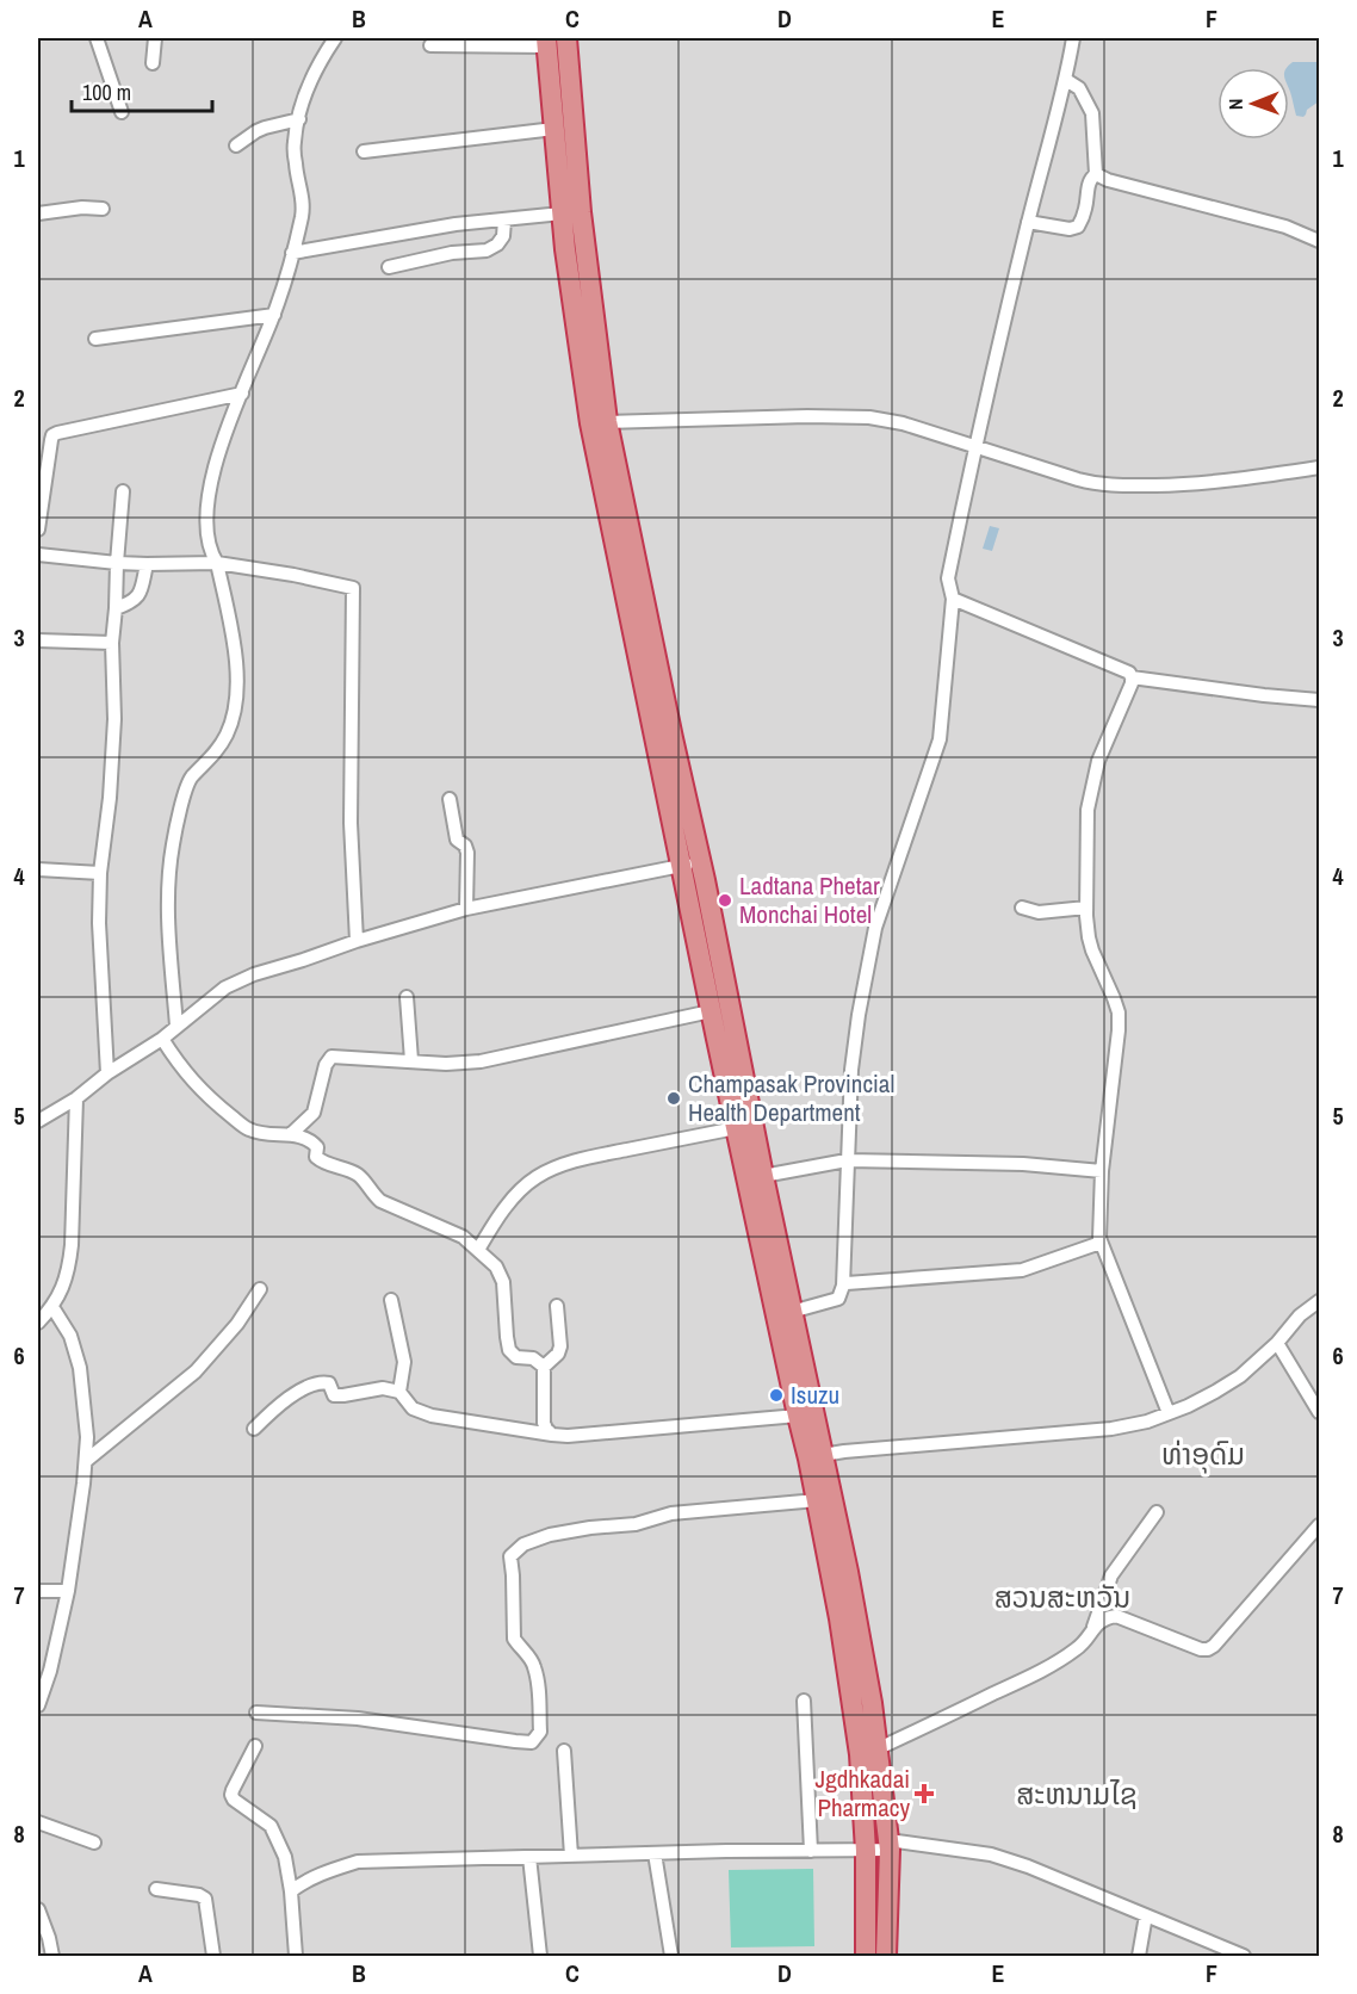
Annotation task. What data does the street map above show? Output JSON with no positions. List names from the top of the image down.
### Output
{
  "districts": ["ທ່າອຸດົມ", "ສວນສະຫວັນ", "ສະຫນາມໄຊ"],
  "places": {
    "other": ["Ladtana Phetar Monchai Hotel", "Champasak Provincial Health Department", "Isuzu"],
    "health": ["Jgdhkadai Pharmacy"]
  },
  "scale_bar": "100 m",
  "north": "left",
  "grid": {
    "columns": [
      "A",
      "B",
      "C",
      "D",
      "E",
      "F"
    ],
    "rows": [
      "1",
      "2",
      "3",
      "4",
      "5",
      "6",
      "7",
      "8"
    ]
  }
}
